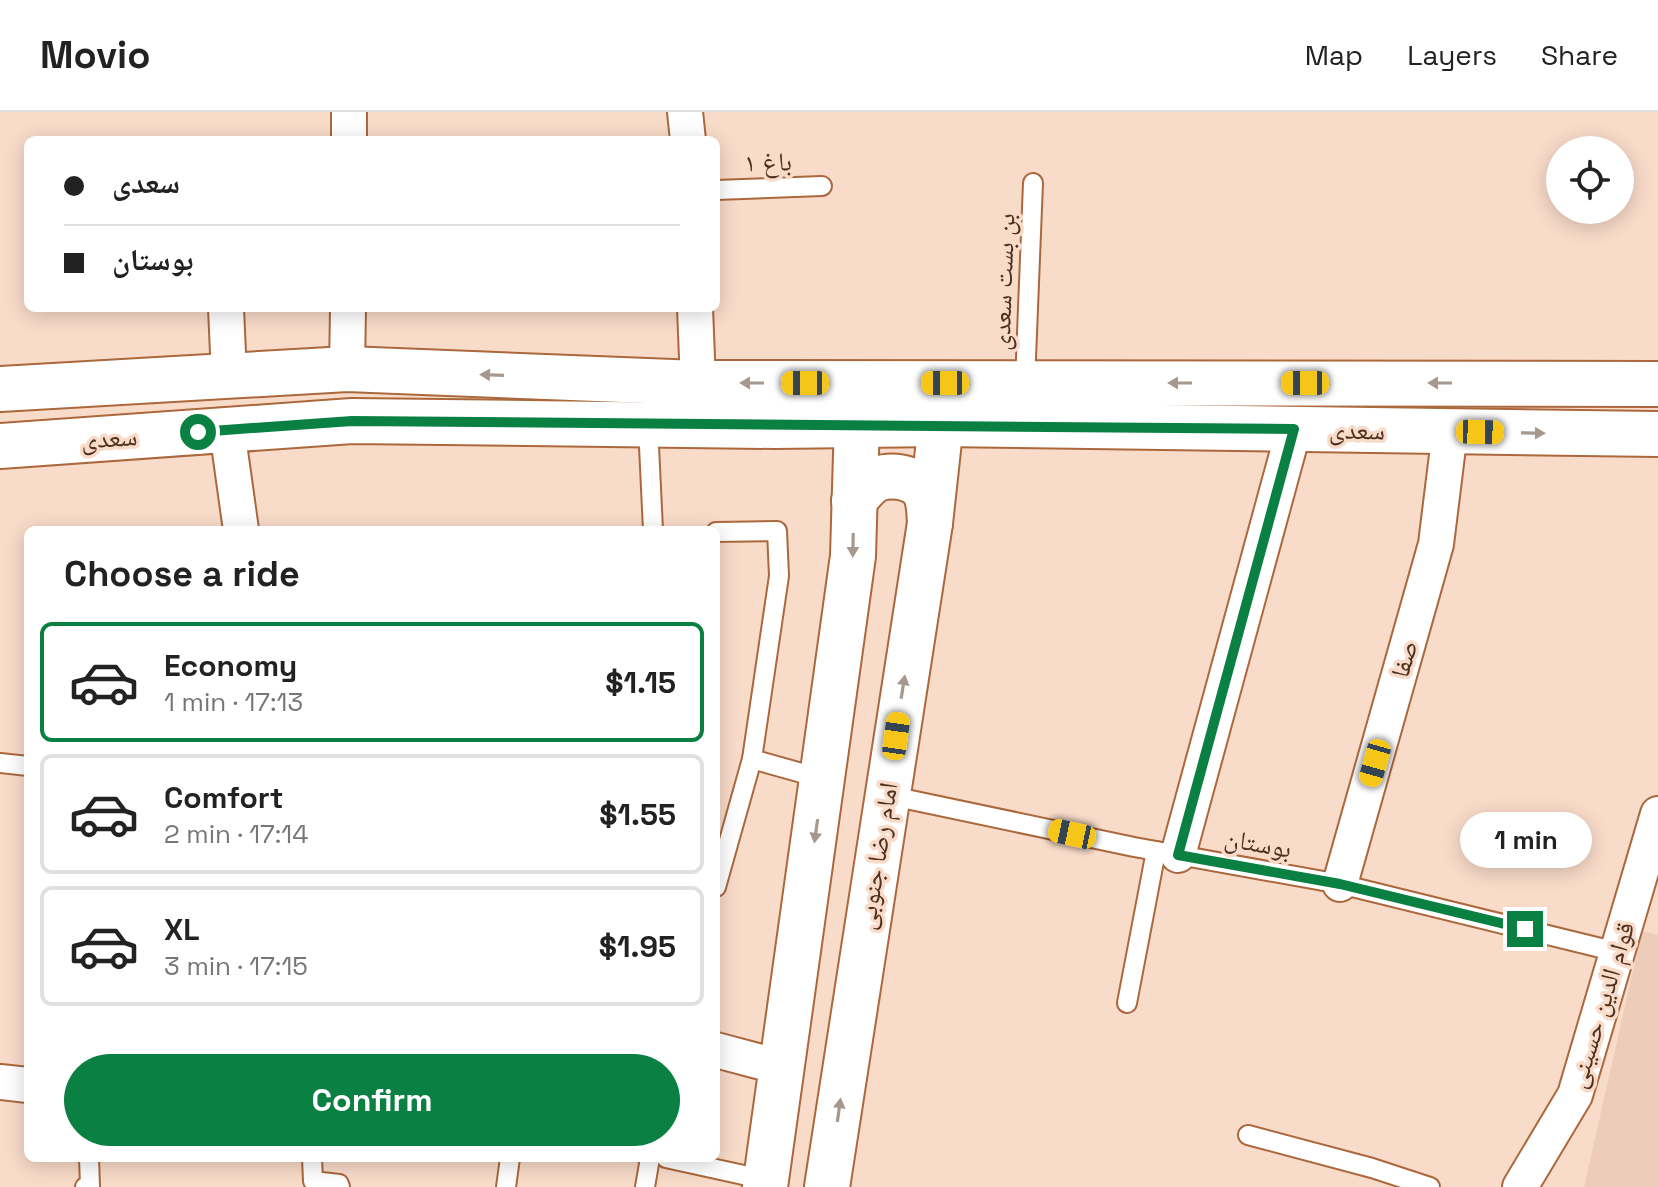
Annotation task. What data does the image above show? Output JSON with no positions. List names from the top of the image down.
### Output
{
  "streets": {
    "main road": ["سعدی", "امام رضا جنوبی"],
    "street": ["صفا", "قوام الدین حسینی"],
    "lane": ["باغ ۱", "بن بست سعدی", "بوستان"]
  },
  "crossings": [
    ["بن بست سعدی", "سعدی"],
    ["سعدی", "صفا"],
    ["سعدی", "امام رضا جنوبی"],
    ["صفا", "بوستان"],
    ["بوستان", "امام رضا جنوبی"],
    ["بوستان", "قوام الدین حسینی"]
  ],
  "page": {
    "header": "Movio",
    "nav": ["Map", "Layers", "Share"],
    "banner": ["سعدی", "بوستان"],
    "heading": "Choose a ride",
    "list": [
      {
        "name": "Economy",
        "note": "1 min · 17:13",
        "value": "$1.15"
      },
      {
        "name": "Comfort",
        "note": "2 min · 17:14",
        "value": "$1.55"
      },
      {
        "name": "XL",
        "note": "3 min · 17:15",
        "value": "$1.95"
      }
    ],
    "bubble": "1 min",
    "buttons": "Confirm"
  }
}
